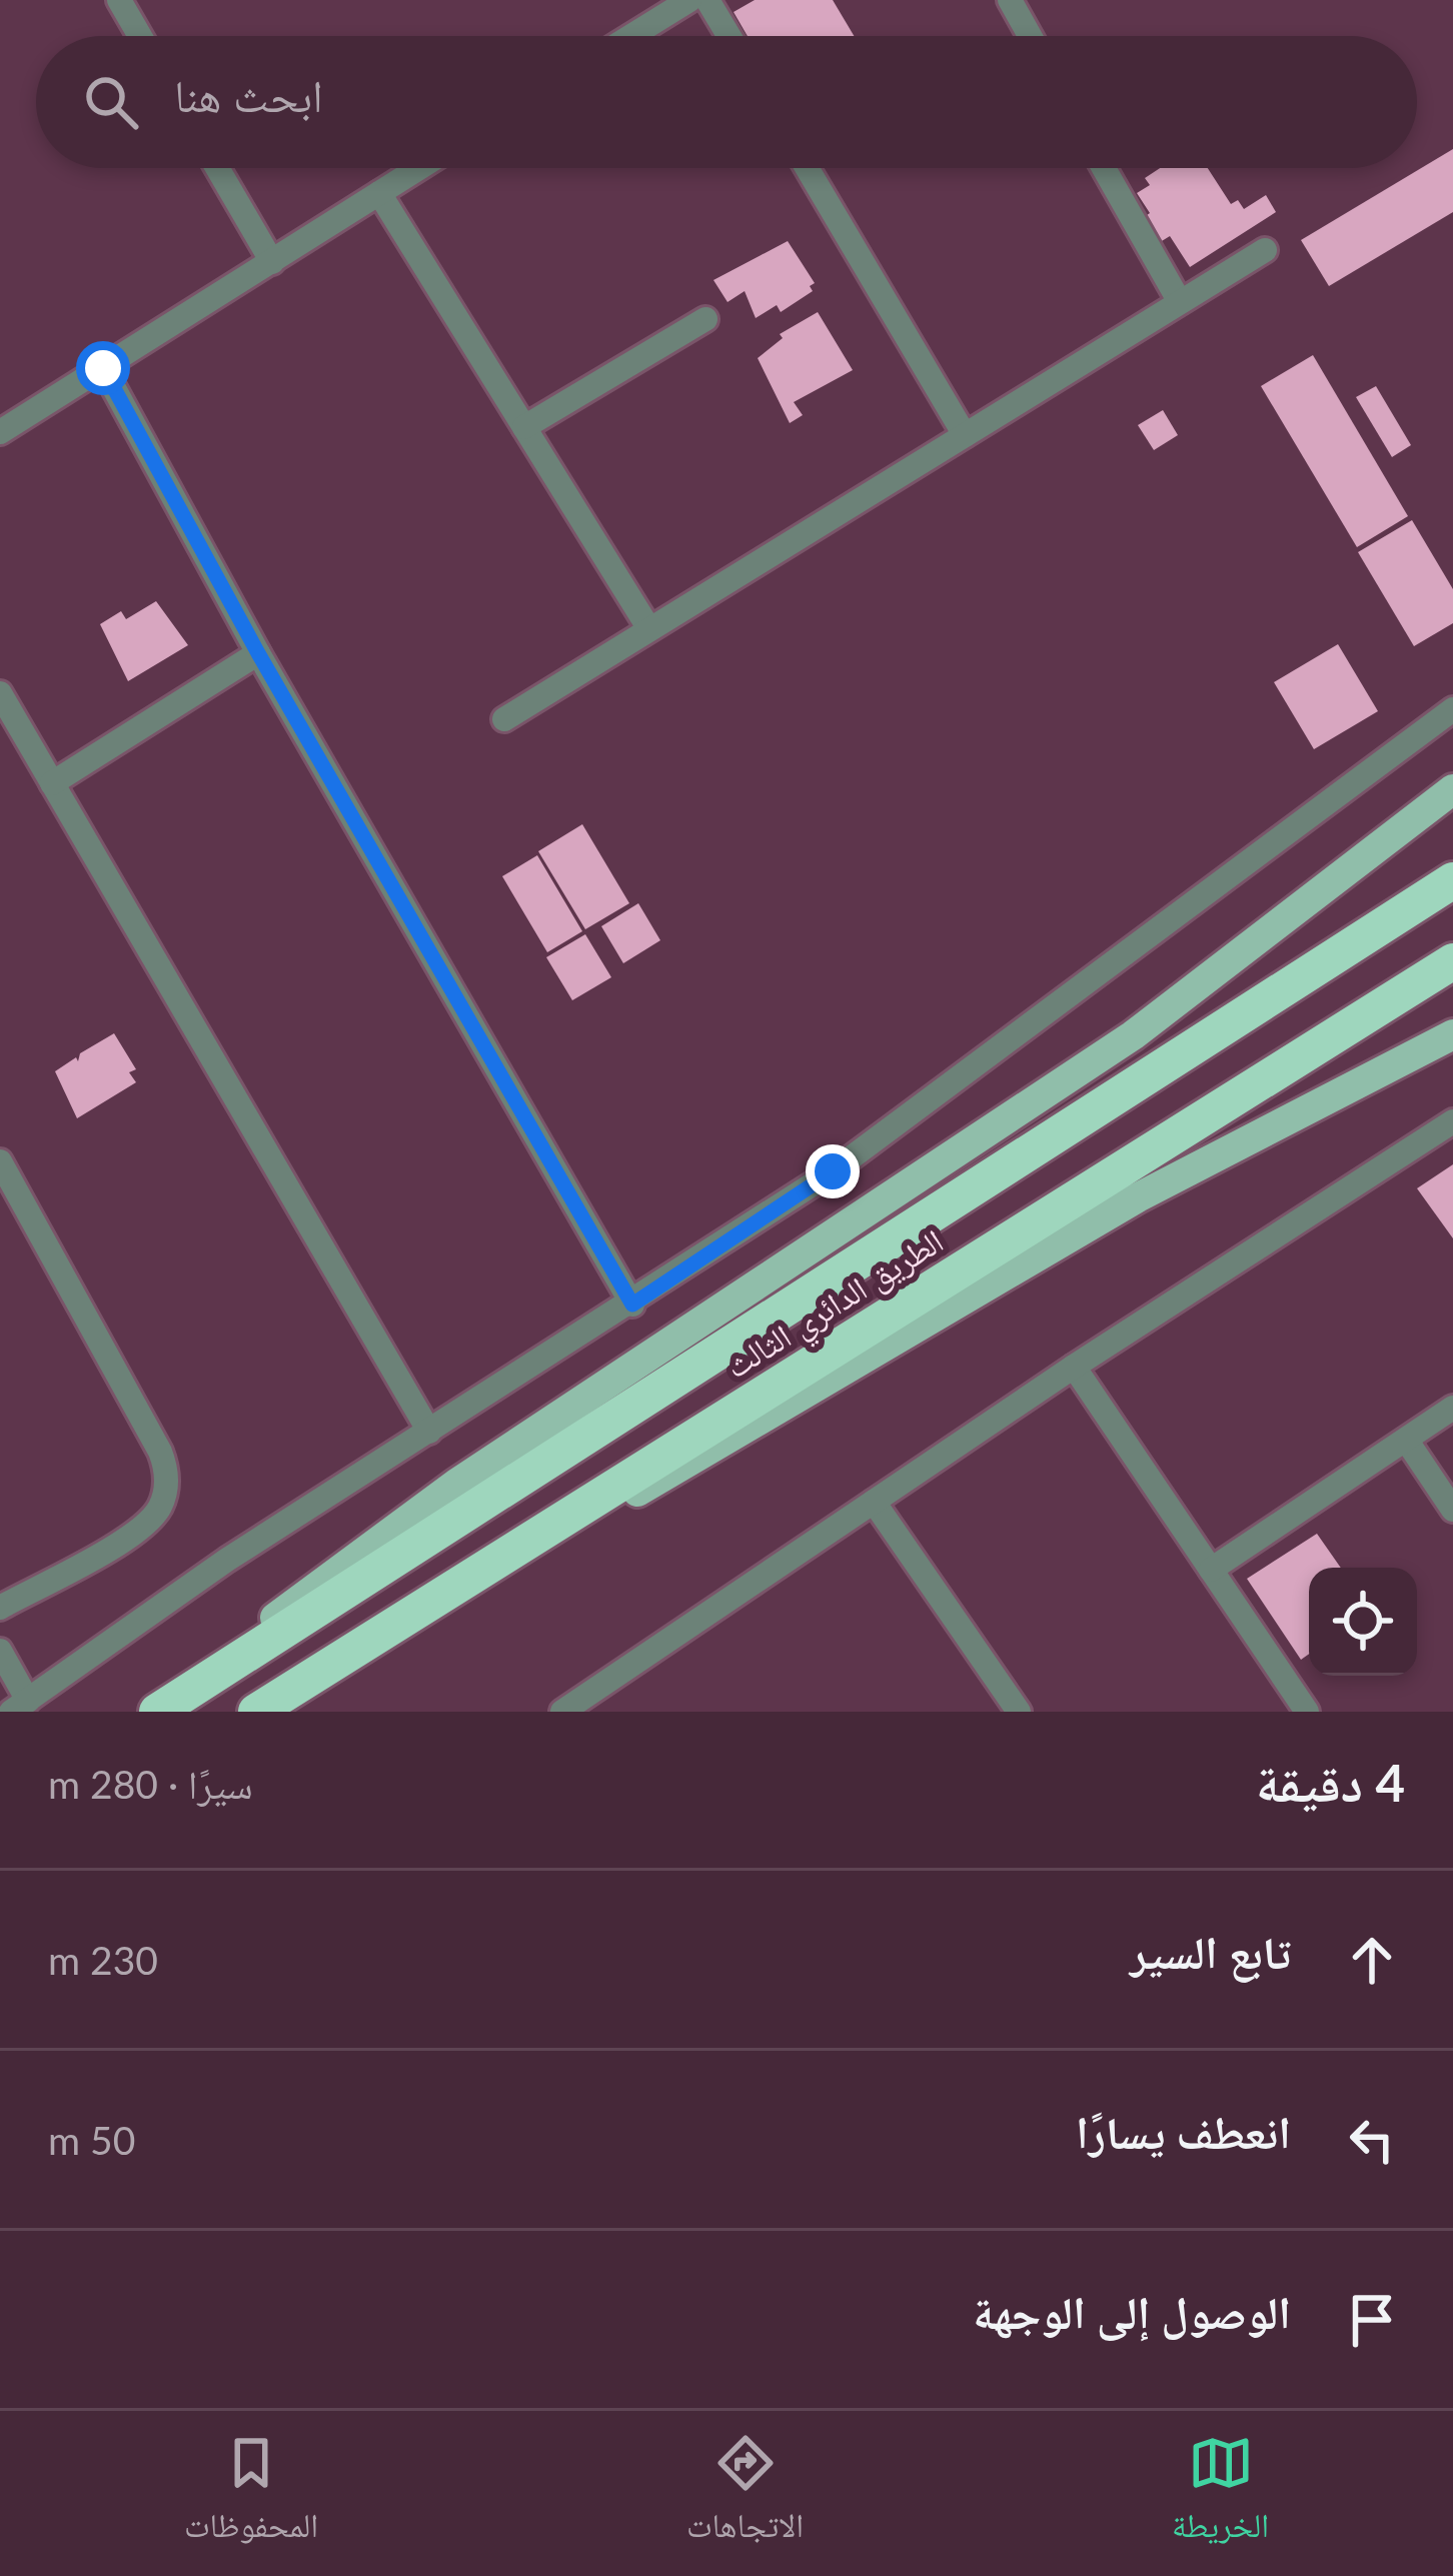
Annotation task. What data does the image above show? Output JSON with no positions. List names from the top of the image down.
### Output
{
  "streets": {
    "highway": ["الطريق الدائري الثالث"]
  },
  "page": {
    "search": "ابحث هنا",
    "heading": ["4 دقيقة", "سيرًا · 280 m"],
    "list": [
      ["تابع السير", "230 m"],
      ["انعطف يسارًا", "50 m"],
      "الوصول إلى الوجهة"
    ],
    "nav": ["الخريطة", "الاتجاهات", "المحفوظات"]
  }
}
